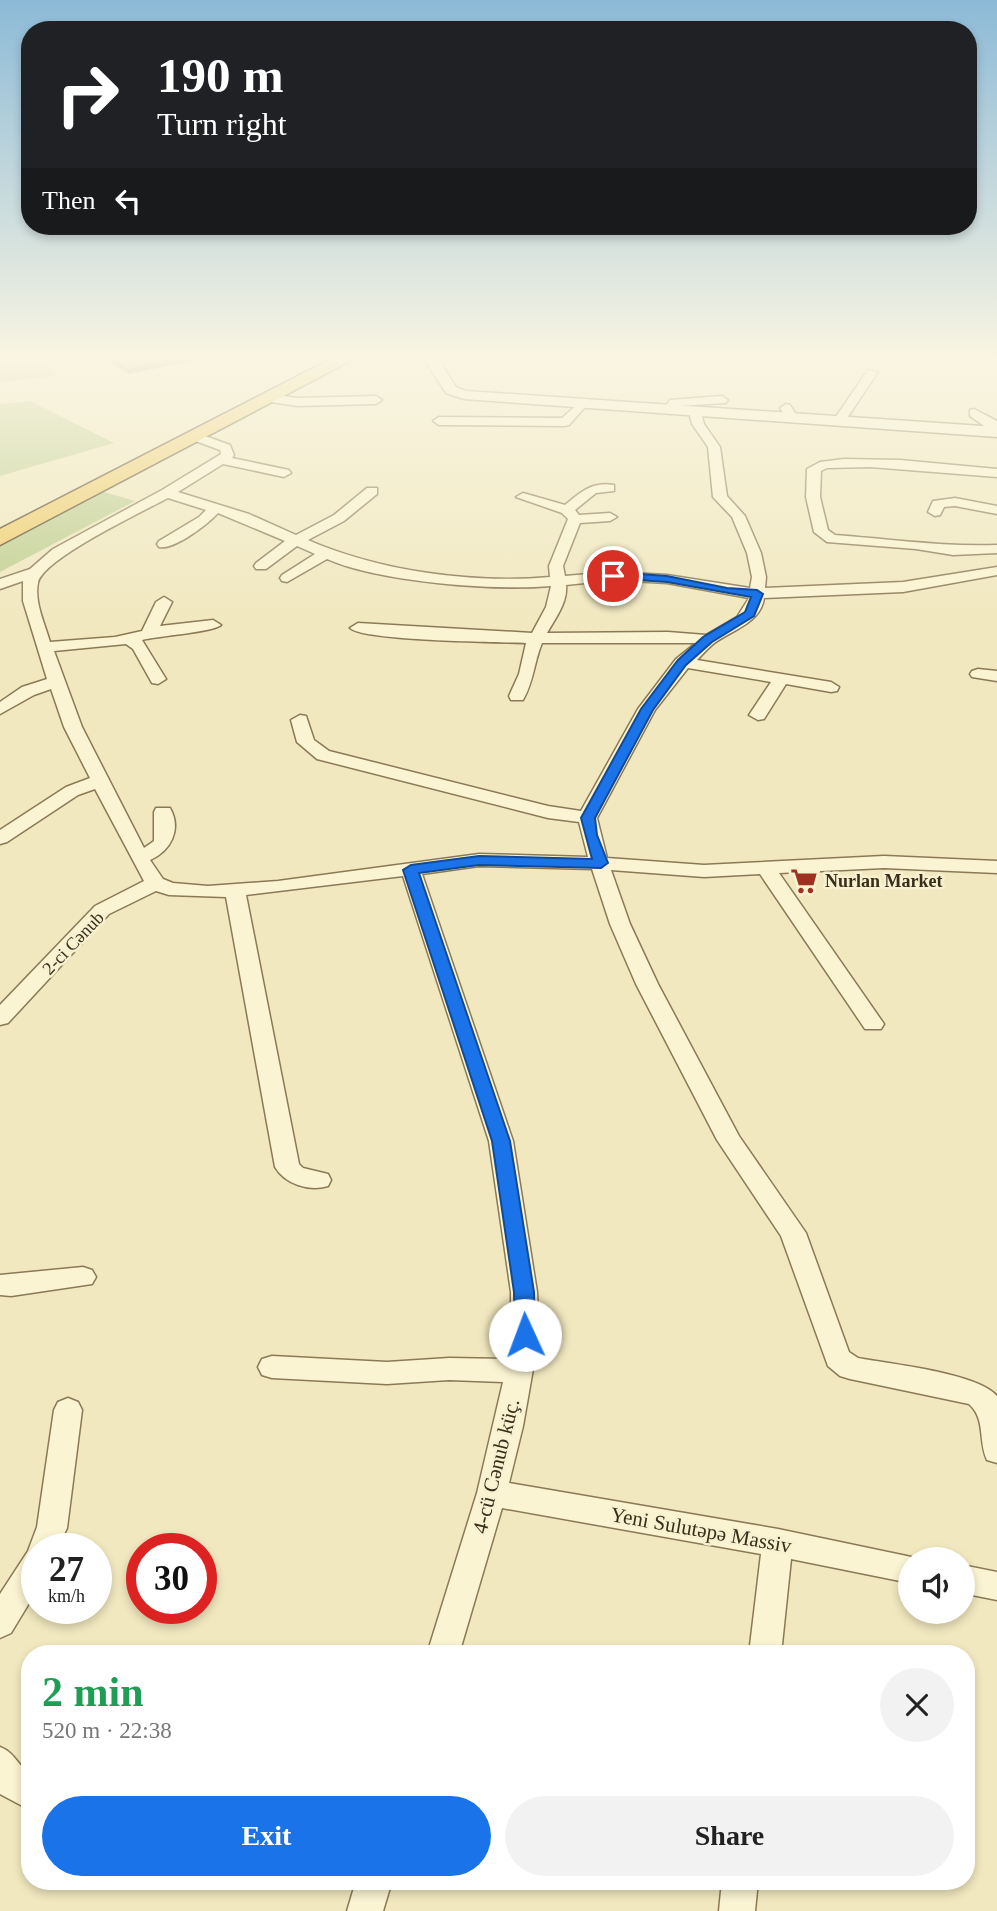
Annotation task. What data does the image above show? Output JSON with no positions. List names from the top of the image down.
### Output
{
  "streets": {
    "street": ["2-ci Cənub", "4-cü Cənub küç.", "Yeni Sulutəpə Massiv"]
  },
  "crossings": [
    ["4-cü Cənub küç.", "Yeni Sulutəpə Massiv"]
  ],
  "places": {
    "supermarket": ["Nurlan Market"]
  },
  "page": {
    "turn": ["190 m", "Turn right"],
    "then": "Then",
    "speed": "27 km/h",
    "limit": "30",
    "heading": ["2 min", "520 m · 22:38"],
    "buttons": ["Exit", "Share"]
  }
}
